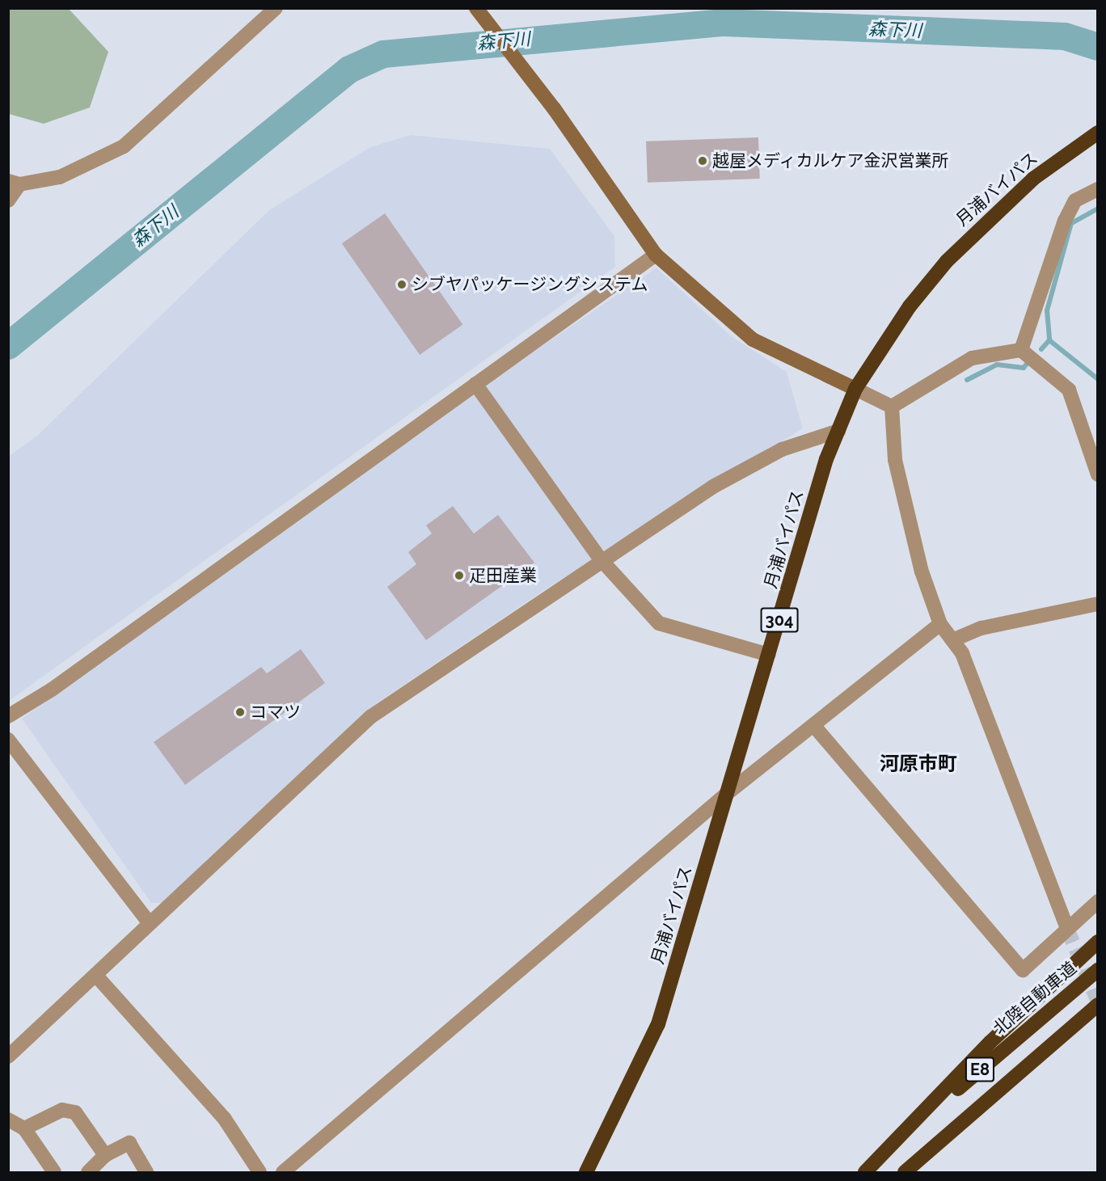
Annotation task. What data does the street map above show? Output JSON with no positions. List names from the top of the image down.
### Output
{
  "streets": {
    "highway": [
      "月浦バイパス",
      "304",
      "北陸自動車道",
      "E8"
    ]
  },
  "districts": ["河原市町"],
  "water": ["森下川"],
  "places": [
    "越屋メディカルケア金沢営業所",
    "シブヤパッケージングシステム",
    "疋田産業",
    "コマツ"
  ]
}
